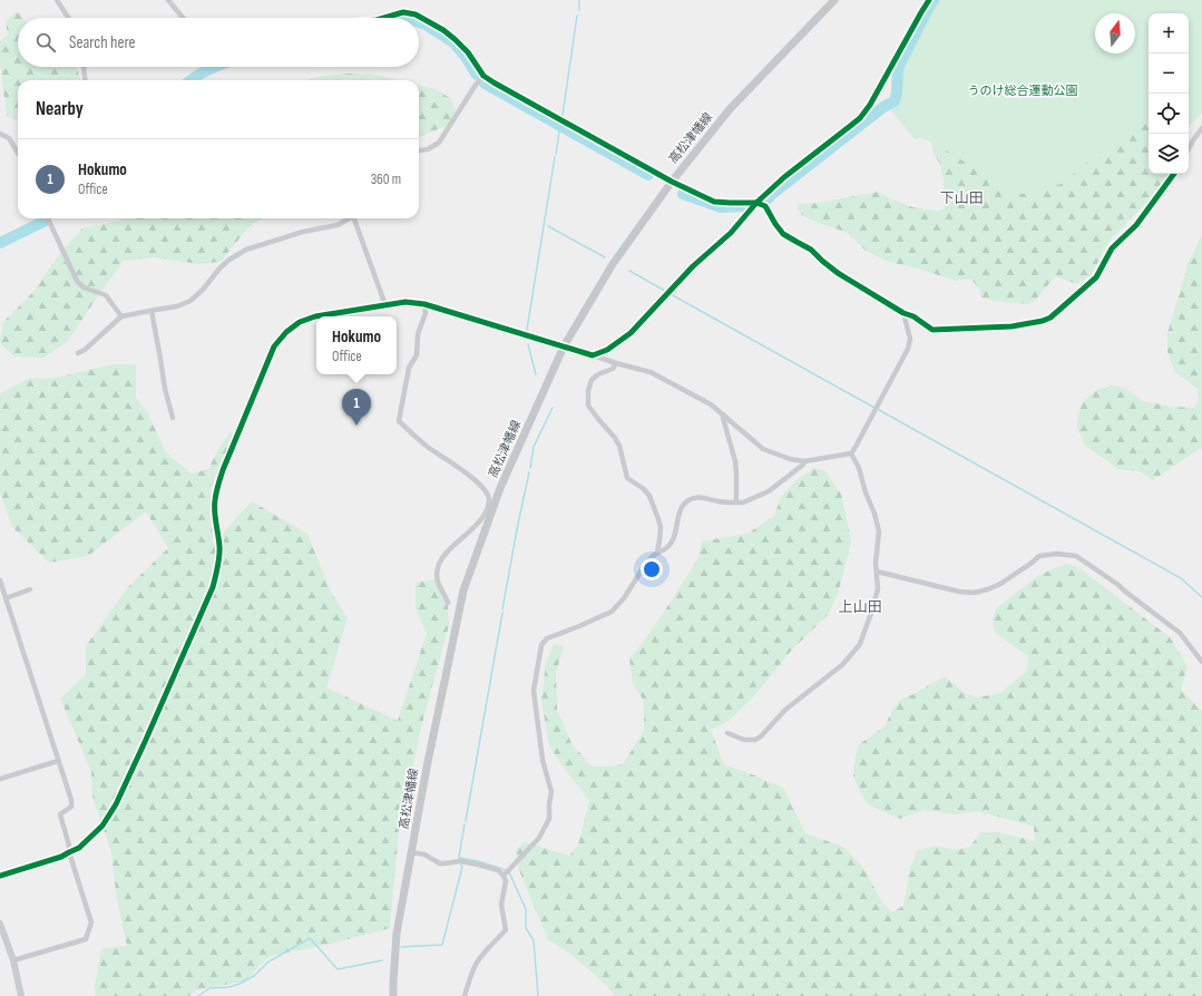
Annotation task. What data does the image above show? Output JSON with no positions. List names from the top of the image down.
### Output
{
  "streets": {
    "main road": ["高松津幡線"]
  },
  "districts": ["下山田", "上山田"],
  "parks": ["うのけ総合運動公園"],
  "north": "top",
  "page": {
    "map_buttons": ["+", "−"],
    "search": "Search here",
    "heading": "Nearby",
    "list": [
      {
        "mark": "1",
        "name": "Hokumo",
        "note": "Office",
        "value": "360 m"
      }
    ],
    "popup": ["Hokumo", "Office"],
    "pins": "1"
  }
}
